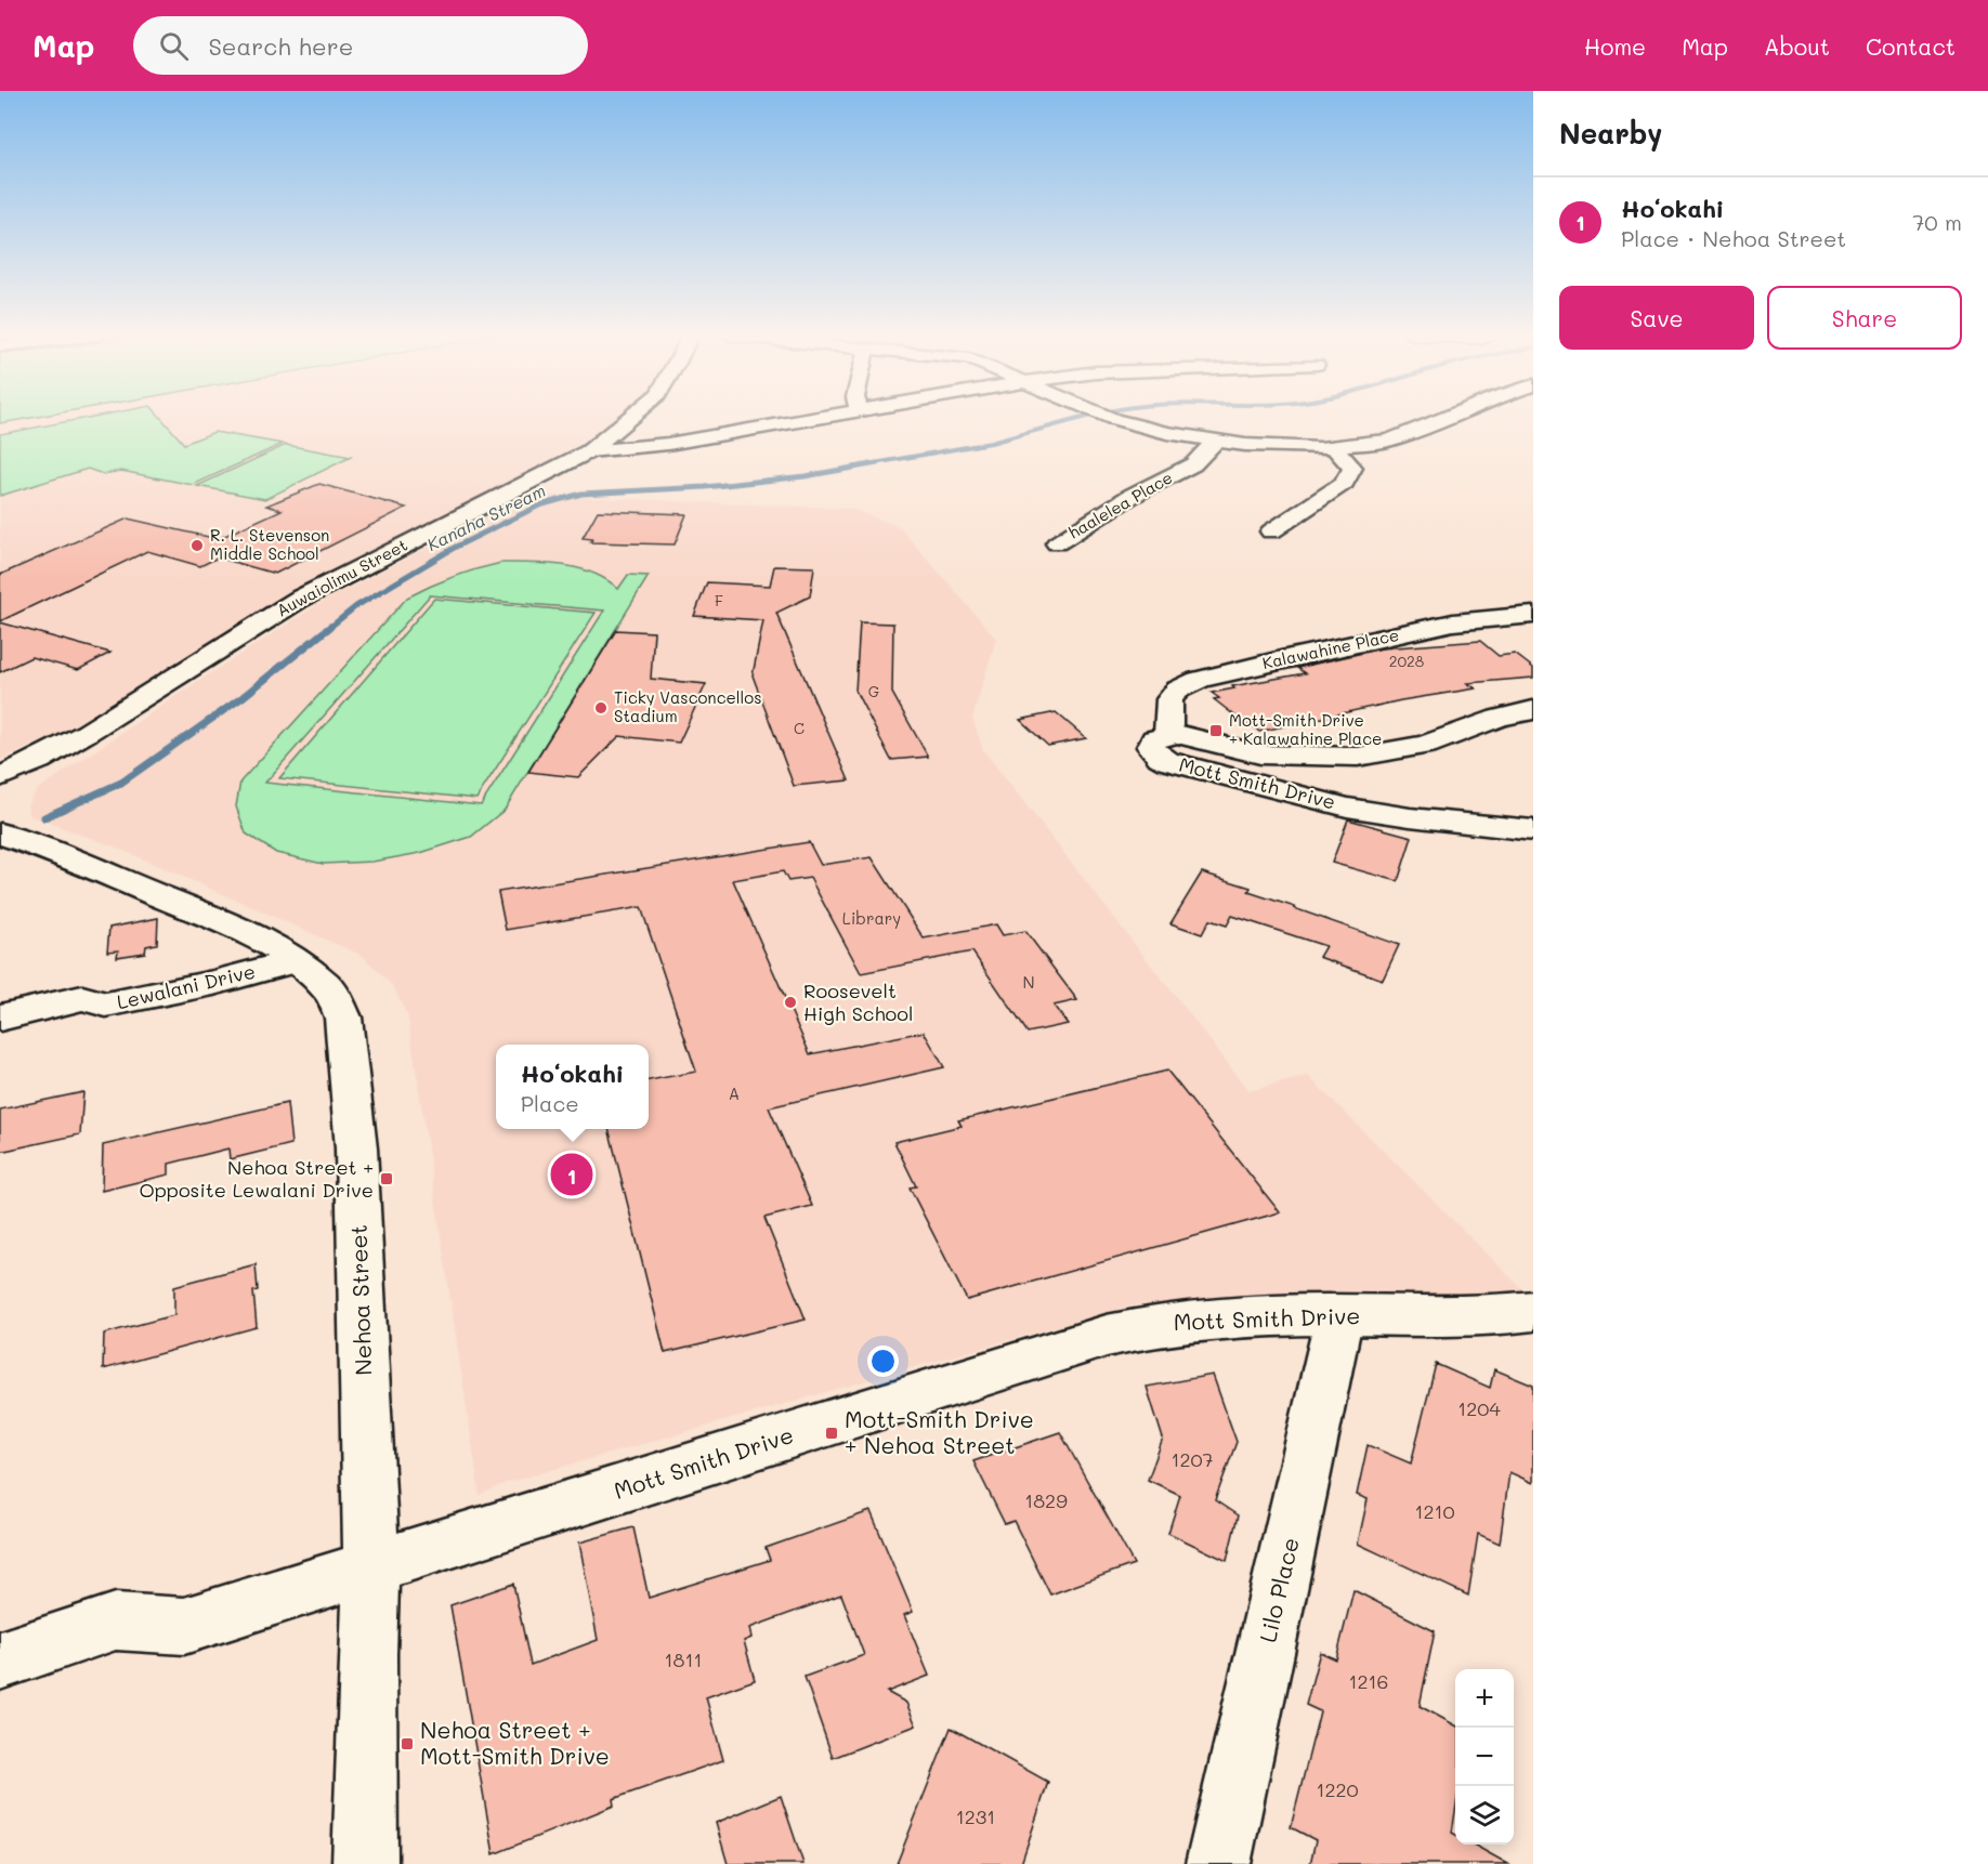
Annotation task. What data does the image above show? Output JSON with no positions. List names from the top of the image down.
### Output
{
  "streets": {
    "street": [
      "haalelea Place",
      "Auwaiolimu Street",
      "Kalawahine Place",
      "Mott Smith Drive",
      "Lewalani Drive",
      "Nehoa Street",
      "Lilo Place"
    ]
  },
  "crossings": [
    ["Auwaiolimu Street", "Nehoa Street"],
    ["Kalawahine Place", "Mott Smith Drive"],
    ["Mott Smith Drive", "Nehoa Street"],
    ["Mott Smith Drive", "Lilo Place"],
    ["Lewalani Drive", "Nehoa Street"]
  ],
  "water": ["Kanaha Stream"],
  "places": {
    "other": ["R. L. Stevenson Middle School", "Ticky Vasconcellos Stadium", "Roosevelt High School"],
    "transit": [
      "Mott-Smith Drive + Kalawahine Place",
      "Nehoa Street + Opposite Lewalani Drive",
      "Mott-Smith Drive + Nehoa Street",
      "Nehoa Street + Mott-Smith Drive"
    ]
  },
  "house_numbers": [
    "F",
    "2028",
    "G",
    "C",
    "Library",
    "N",
    "A",
    "1204",
    "1207",
    "1829",
    "1210",
    "1811",
    "1216",
    "1220",
    "1231"
  ],
  "page": {
    "header": "Map",
    "search": "Search here",
    "nav": [
      "Home",
      "Map",
      "About",
      "Contact"
    ],
    "heading": "Nearby",
    "list": [
      {
        "mark": "1",
        "name": "Hoʻokahi",
        "note": "Place · Nehoa Street",
        "value": "70 m"
      }
    ],
    "buttons": ["Save", "Share"],
    "popup": ["Hoʻokahi", "Place"],
    "pins": "1",
    "map_buttons": ["+", "−"]
  }
}
